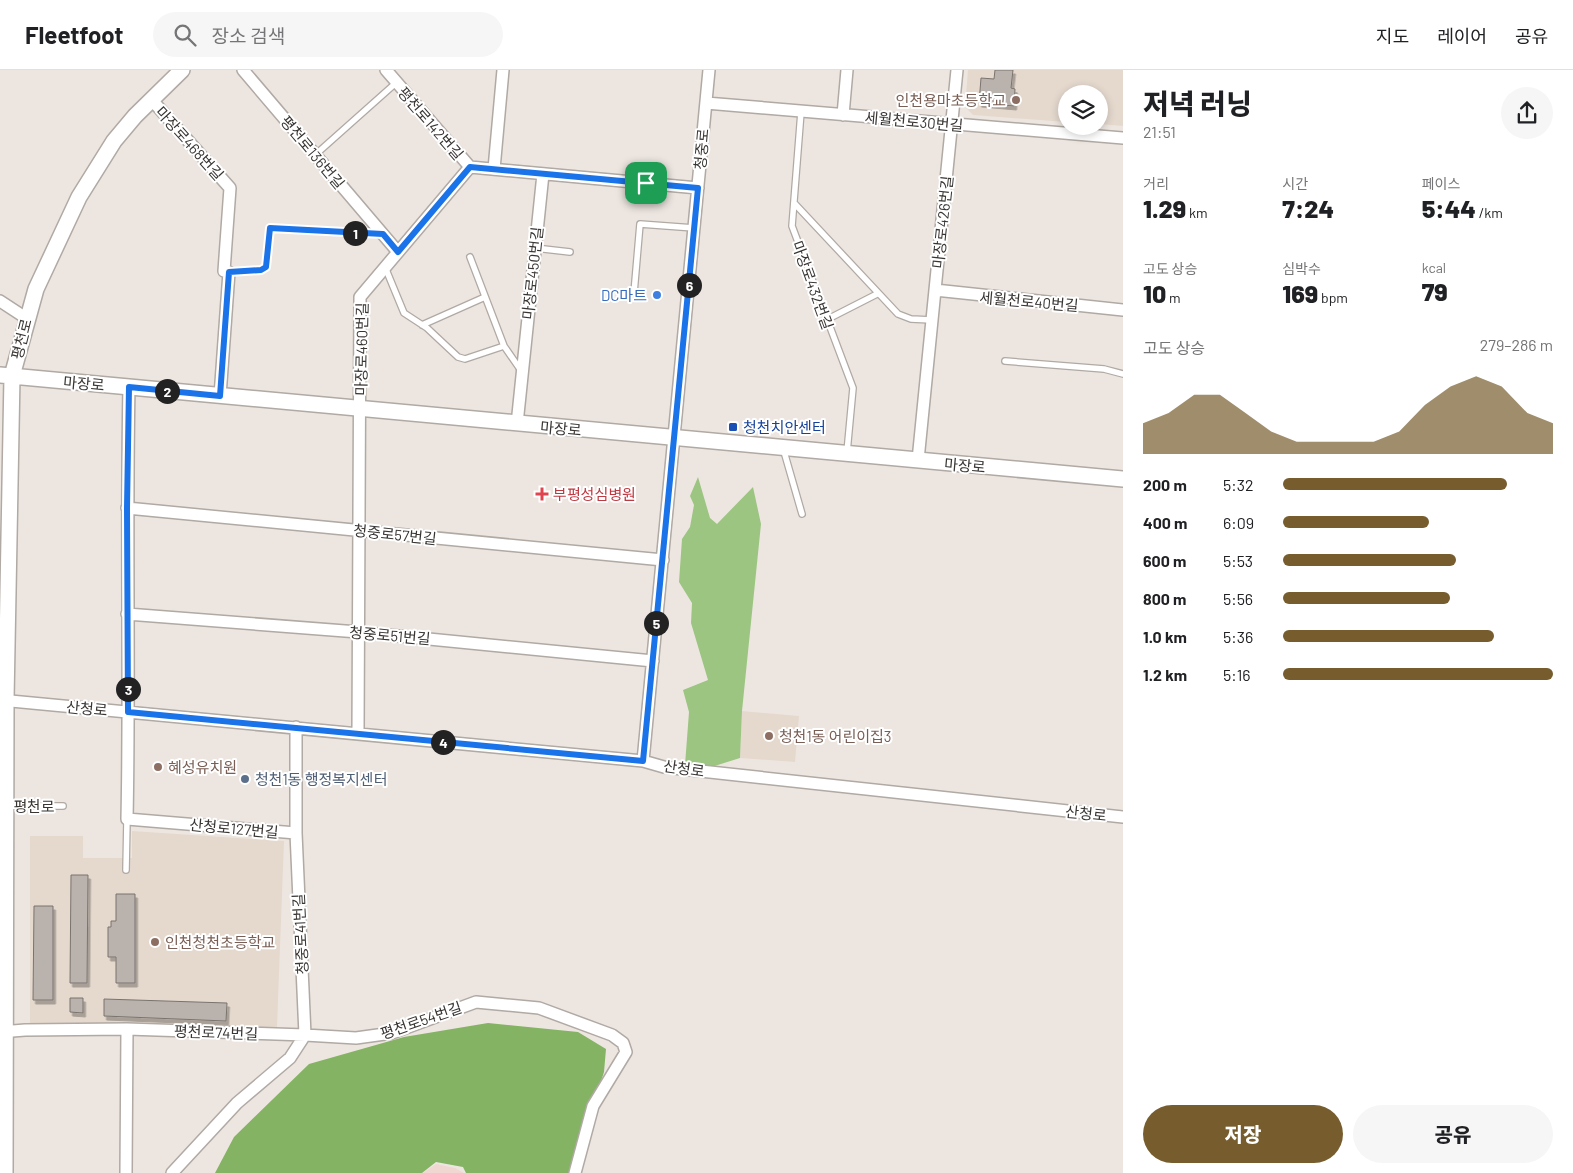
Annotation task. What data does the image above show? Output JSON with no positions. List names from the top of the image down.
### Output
{
  "streets": {
    "main road": ["평천로", "마장로"],
    "street": [
      "세월천로30번길",
      "평천로142번길",
      "마장로468번길",
      "청중로",
      "평천로136번길",
      "마장로426번길",
      "마장로450번길",
      "세월천로40번길",
      "마장로460번길",
      "청중로57번길",
      "청중로51번길",
      "산청로",
      "산청로127번길",
      "청중로41번길",
      "평천로54번길",
      "평천로74번길"
    ],
    "lane": ["마장로432번길"]
  },
  "crossings": [
    ["세월천로30번길", "청중로"],
    ["세월천로30번길", "마장로426번길"],
    ["세월천로30번길", "마장로432번길"],
    ["평천로142번길", "청중로"],
    ["평천로142번길", "평천로136번길"],
    ["평천로142번길", "마장로450번길"],
    ["평천로142번길", "마장로460번길"],
    ["마장로468번길", "평천로"],
    ["마장로468번길", "마장로"],
    ["청중로", "마장로"],
    ["청중로", "청중로57번길"],
    ["청중로", "청중로51번길"],
    ["청중로", "산청로"],
    ["평천로136번길", "마장로460번길"],
    ["마장로426번길", "세월천로40번길"],
    ["마장로426번길", "마장로"],
    ["마장로450번길", "마장로"],
    ["마장로432번길", "마장로"],
    ["평천로", "마장로"],
    ["평천로", "산청로"],
    ["평천로", "평천로74번길"],
    ["마장로460번길", "마장로"],
    ["마장로460번길", "청중로57번길"],
    ["마장로460번길", "청중로51번길"],
    ["마장로460번길", "산청로"],
    ["산청로", "산청로127번길"],
    ["산청로127번길", "청중로41번길"],
    ["청중로41번길", "평천로54번길"],
    ["청중로41번길", "평천로74번길"],
    ["평천로54번길", "평천로74번길"]
  ],
  "places": {
    "other": [
      "인천용마초등학교",
      "DC마트",
      "청천1동 어린이집3",
      "혜성유치원",
      "청천1동 행정복지센터",
      "인천청천초등학교"
    ],
    "transit": ["청천치안센터"],
    "health": ["부평성심병원"]
  },
  "page": {
    "header": "Fleetfoot",
    "search": "장소 검색",
    "nav": ["지도", "레이어", "공유"],
    "heading": ["저녁 러닝", "21:51"],
    "stats": [
      ["거리", "1.29 km"],
      ["시간", "7:24"],
      ["페이스", "5:44 /km"],
      ["고도 상승", "10 m"],
      ["심박수", "169 bpm"],
      ["kcal", "79"]
    ],
    "pins": [
      "1",
      "6",
      "2",
      "5",
      "3",
      "4"
    ],
    "chart": ["고도 상승", "279–286 m"],
    "list": [
      {
        "name": "200 m",
        "note": "5:32"
      },
      {
        "name": "400 m",
        "note": "6:09"
      },
      {
        "name": "600 m",
        "note": "5:53"
      },
      {
        "name": "800 m",
        "note": "5:56"
      },
      {
        "name": "1.0 km",
        "note": "5:36"
      },
      {
        "name": "1.2 km",
        "note": "5:16"
      }
    ],
    "buttons": ["저장", "공유"]
  }
}
